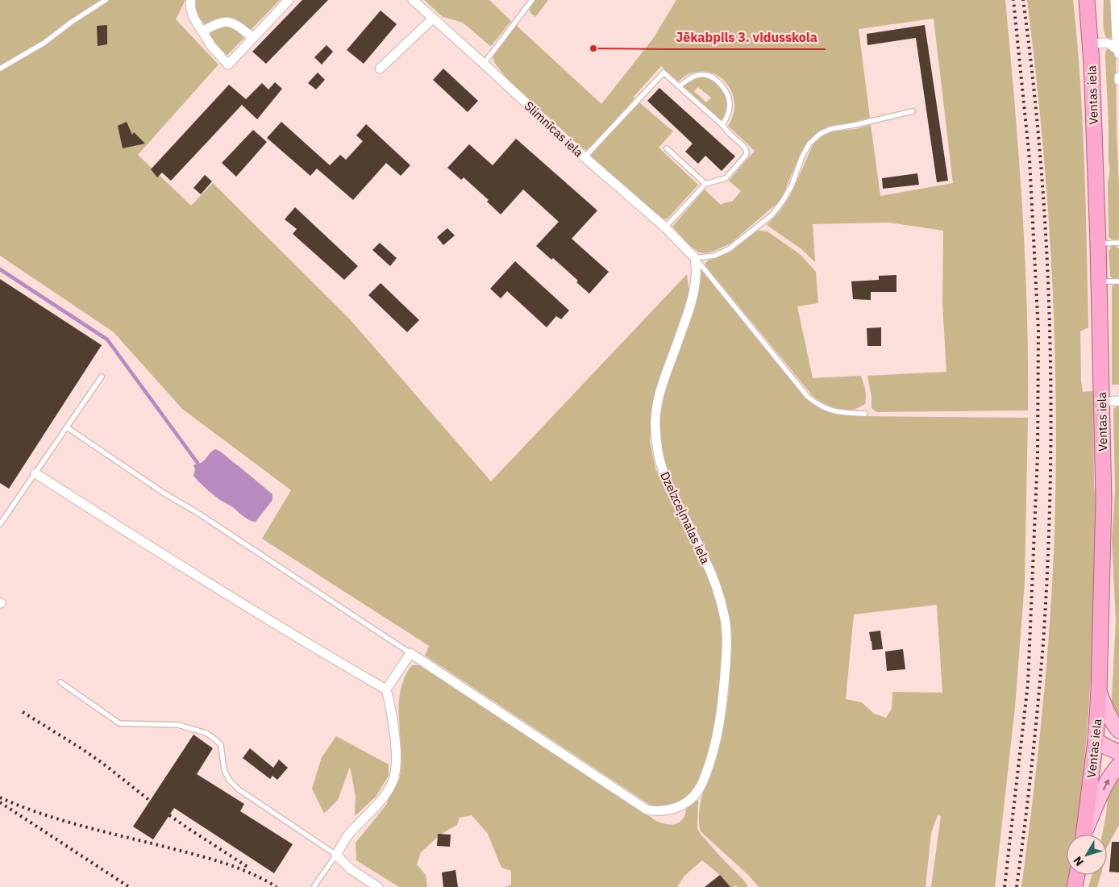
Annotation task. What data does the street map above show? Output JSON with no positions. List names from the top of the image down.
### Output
{
  "streets": {
    "highway": ["Ventas iela"],
    "street": ["Slimnīcas iela", "Dzelzceļmalas iela"]
  },
  "crossings": [
    ["Slimnīcas iela", "Dzelzceļmalas iela"]
  ],
  "places": ["Jēkabpils 3. vidusskola"],
  "north": "bottom left"
}
